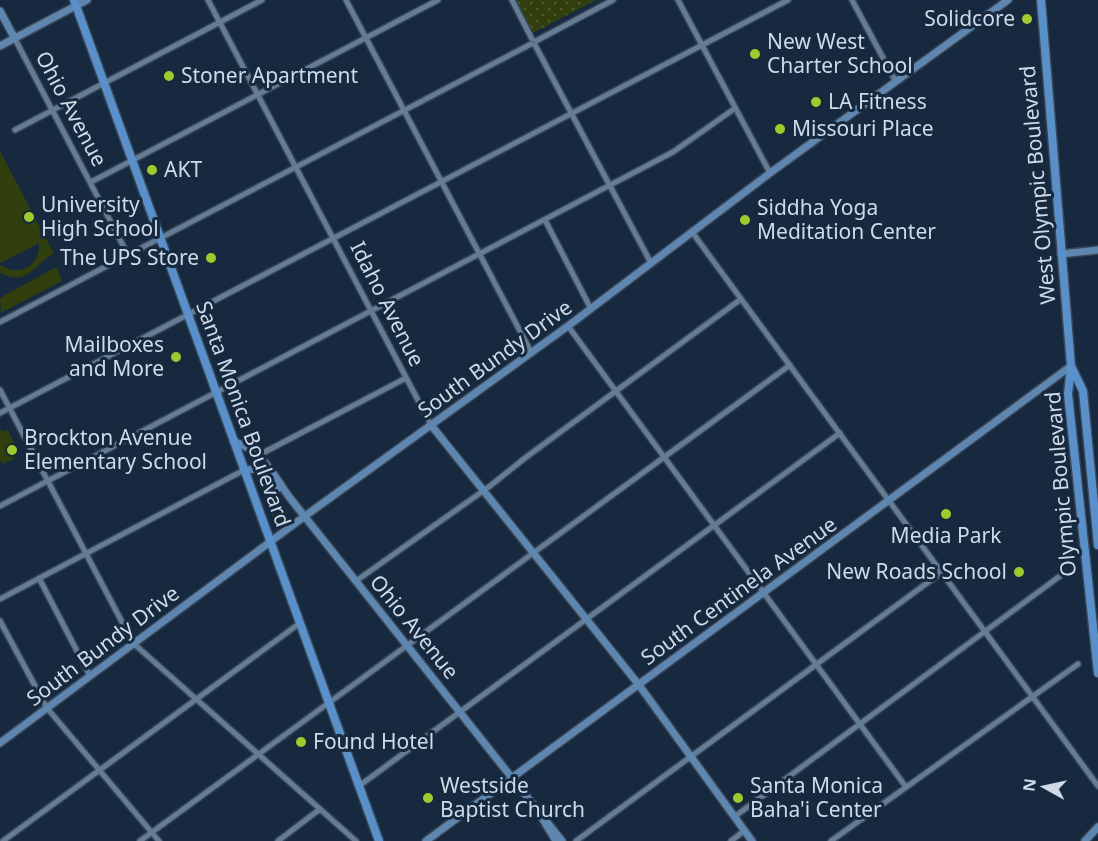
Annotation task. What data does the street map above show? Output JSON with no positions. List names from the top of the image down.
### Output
{
  "streets": {
    "main road": ["West Olympic Boulevard", "Santa Monica Boulevard", "Olympic Boulevard"],
    "street": [
      "Ohio Avenue",
      "Idaho Avenue",
      "South Bundy Drive",
      "South Centinela Avenue"
    ]
  },
  "crossings": [
    ["Ohio Avenue", "South Bundy Drive"],
    ["Ohio Avenue", "Santa Monica Boulevard"],
    ["Ohio Avenue", "South Centinela Avenue"],
    ["West Olympic Boulevard", "Olympic Boulevard"],
    ["West Olympic Boulevard", "South Centinela Avenue"],
    ["Idaho Avenue", "South Bundy Drive"],
    ["Idaho Avenue", "South Centinela Avenue"],
    ["South Bundy Drive", "Santa Monica Boulevard"],
    ["Olympic Boulevard", "South Centinela Avenue"]
  ],
  "places": [
    "Solidcore",
    "New West Charter School",
    "Stoner Apartment",
    "LA Fitness",
    "Missouri Place",
    "AKT",
    "University High School",
    "Siddha Yoga Meditation Center",
    "The UPS Store",
    "Mailboxes and More",
    "Brockton Avenue Elementary School",
    "Media Park",
    "New Roads School",
    "Found Hotel",
    "Westside Baptist Church",
    "Santa Monica Baha'i Center"
  ],
  "north": "left"
}
